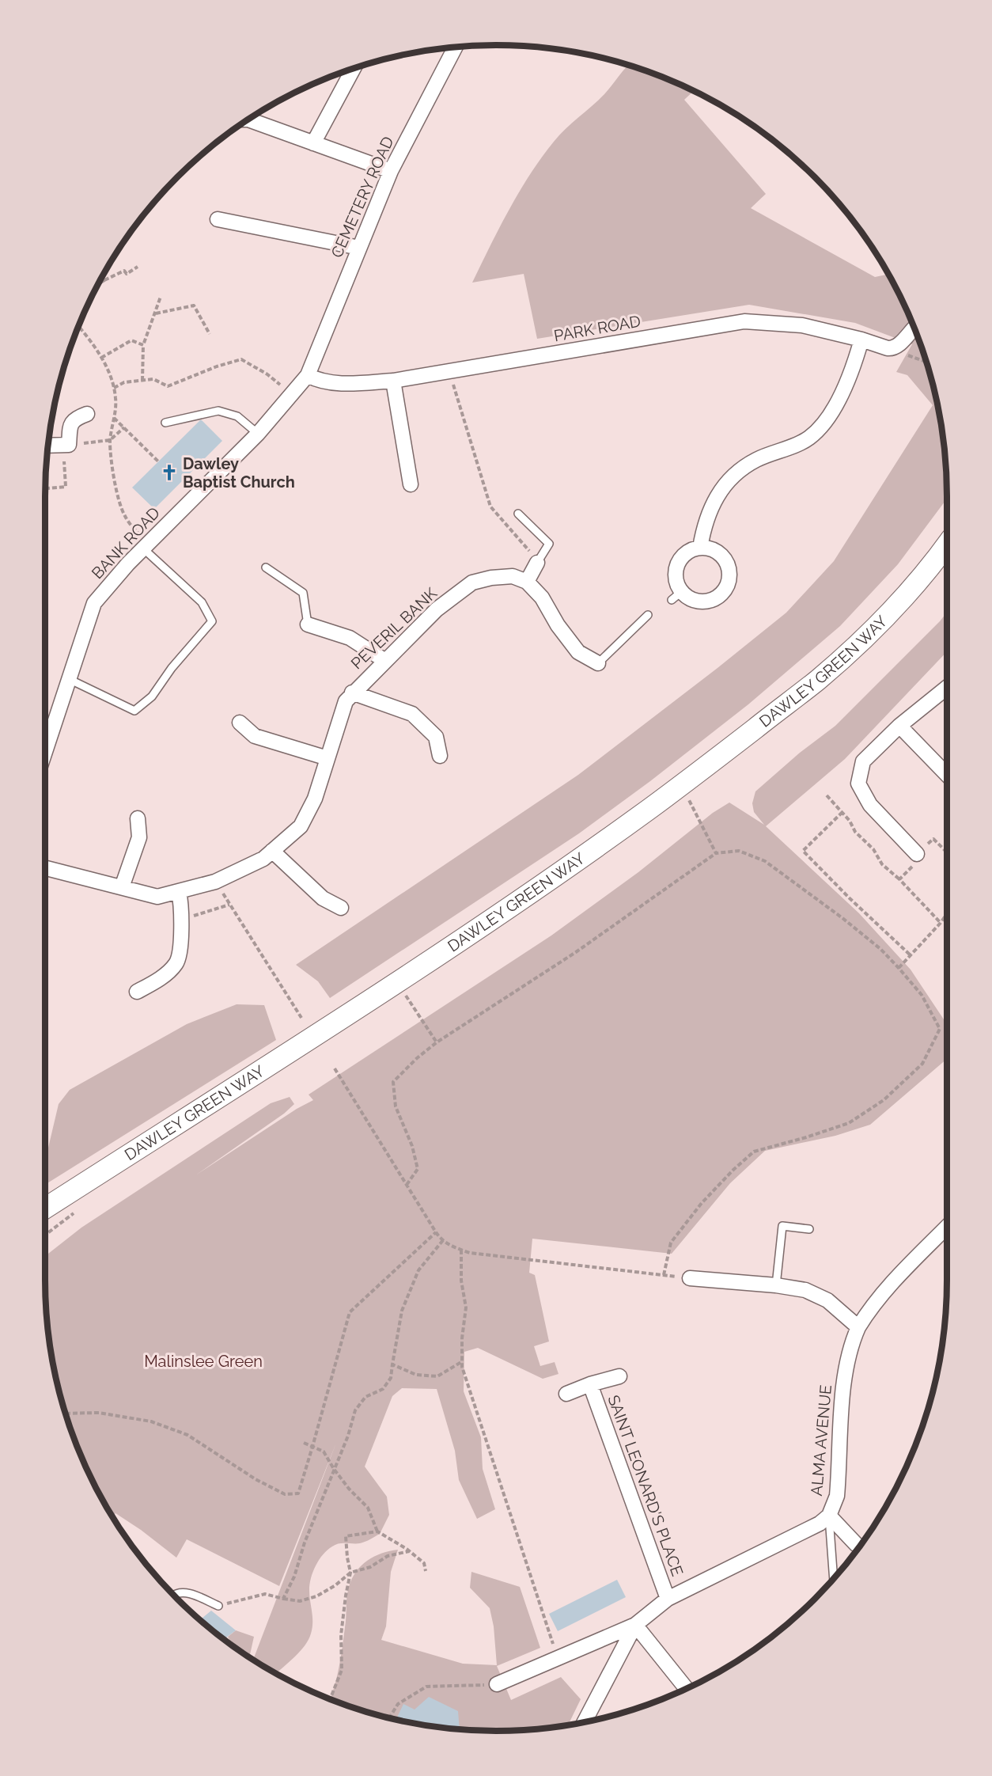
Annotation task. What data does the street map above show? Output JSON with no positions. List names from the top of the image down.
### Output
{
  "streets": {
    "main road": ["DAWLEY GREEN WAY"],
    "street": [
      "CEMETERY ROAD",
      "PARK ROAD",
      "BANK ROAD",
      "PEVERIL BANK",
      "ALMA AVENUE",
      "SAINT LEONARD'S PLACE"
    ]
  },
  "crossings": [
    ["CEMETERY ROAD", "PARK ROAD"],
    ["CEMETERY ROAD", "BANK ROAD"],
    ["PARK ROAD", "BANK ROAD"],
    ["ALMA AVENUE", "SAINT LEONARD'S PLACE"]
  ],
  "parks": ["Malinslee Green"],
  "places": {
    "church": ["Dawley Baptist Church"]
  }
}
